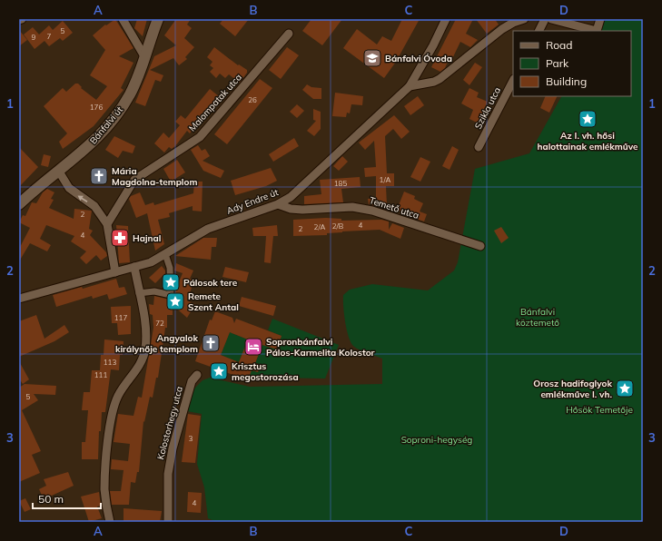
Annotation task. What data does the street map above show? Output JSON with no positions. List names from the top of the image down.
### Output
{
  "streets": {
    "street": [
      "Malompatak utca",
      "Szikla utca",
      "Bánfalvi út",
      "Ady Endre út",
      "Temető utca",
      "Kolostorhegy utca"
    ]
  },
  "crossings": [
    ["Ady Endre út", "Temető utca"]
  ],
  "parks": ["Bánfalvi köztemető", "Hősök Temetője", "Soproni-hegység"],
  "places": {
    "school or university": ["Bánfalvi Óvoda"],
    "place": [
      "Az I. vh. hősi halottainak emlékműve",
      "Pálosok tere",
      "Remete Szent Antal",
      "Krisztus megostorozása",
      "Orosz hadifoglyok emlékműve I. vh."
    ],
    "church": ["Mária Magdolna-templom", "Angyalok királynője templom"],
    "pharmacy": ["Hajnal"],
    "hotel": ["Sopronbánfalvi Pálos-Karmelita Kolostor"]
  },
  "house_numbers": [
    "5",
    "7",
    "9",
    "26",
    "176",
    "1/A",
    "185",
    "2",
    "4",
    "2/B",
    "2/A",
    "2",
    "4",
    "117",
    "72",
    "113",
    "111",
    "5",
    "3",
    "4"
  ],
  "legend": ["Road", "Park", "Building"],
  "scale_bar": "50 m",
  "grid": {
    "columns": [
      "A",
      "B",
      "C",
      "D"
    ],
    "rows": ["1", "2", "3"]
  }
}
